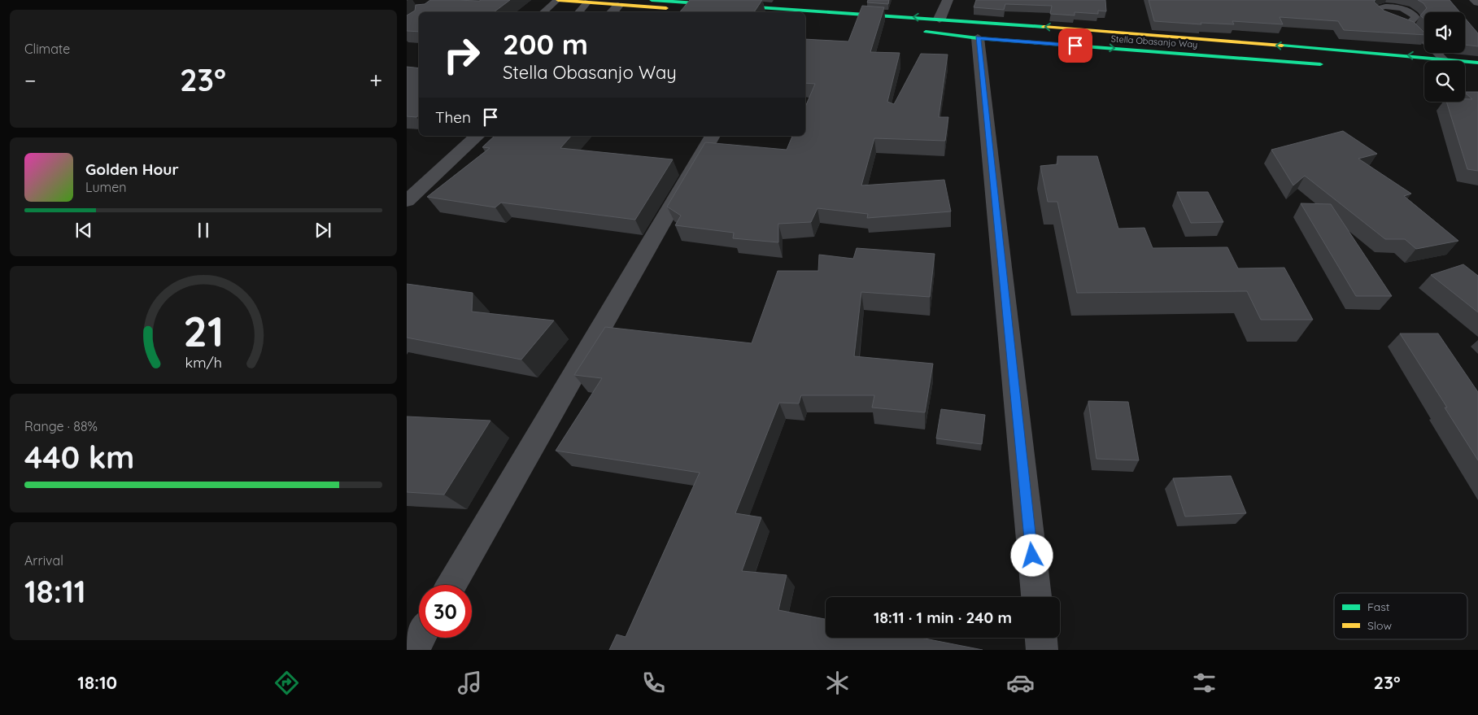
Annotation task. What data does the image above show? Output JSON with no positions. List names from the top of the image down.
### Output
{
  "streets": {
    "street": ["Stella Obasanjo Way"]
  },
  "legend": ["Fast", "Slow"],
  "page": {
    "tile": [
      "Climate",
      ["Range · 88%", "440 km"],
      ["Arrival", "18:11"]
    ],
    "turn": ["200 m", "Stella Obasanjo Way"],
    "heat": ["−", "23°", "+"],
    "then": "Then",
    "song": ["Golden Hour", "Lumen"],
    "limit": "30",
    "trip": "18:11 · 1 min · 240 m",
    "tabs": ["18:10", "23°"],
    "gauge": ["21", "km/h"]
  }
}
